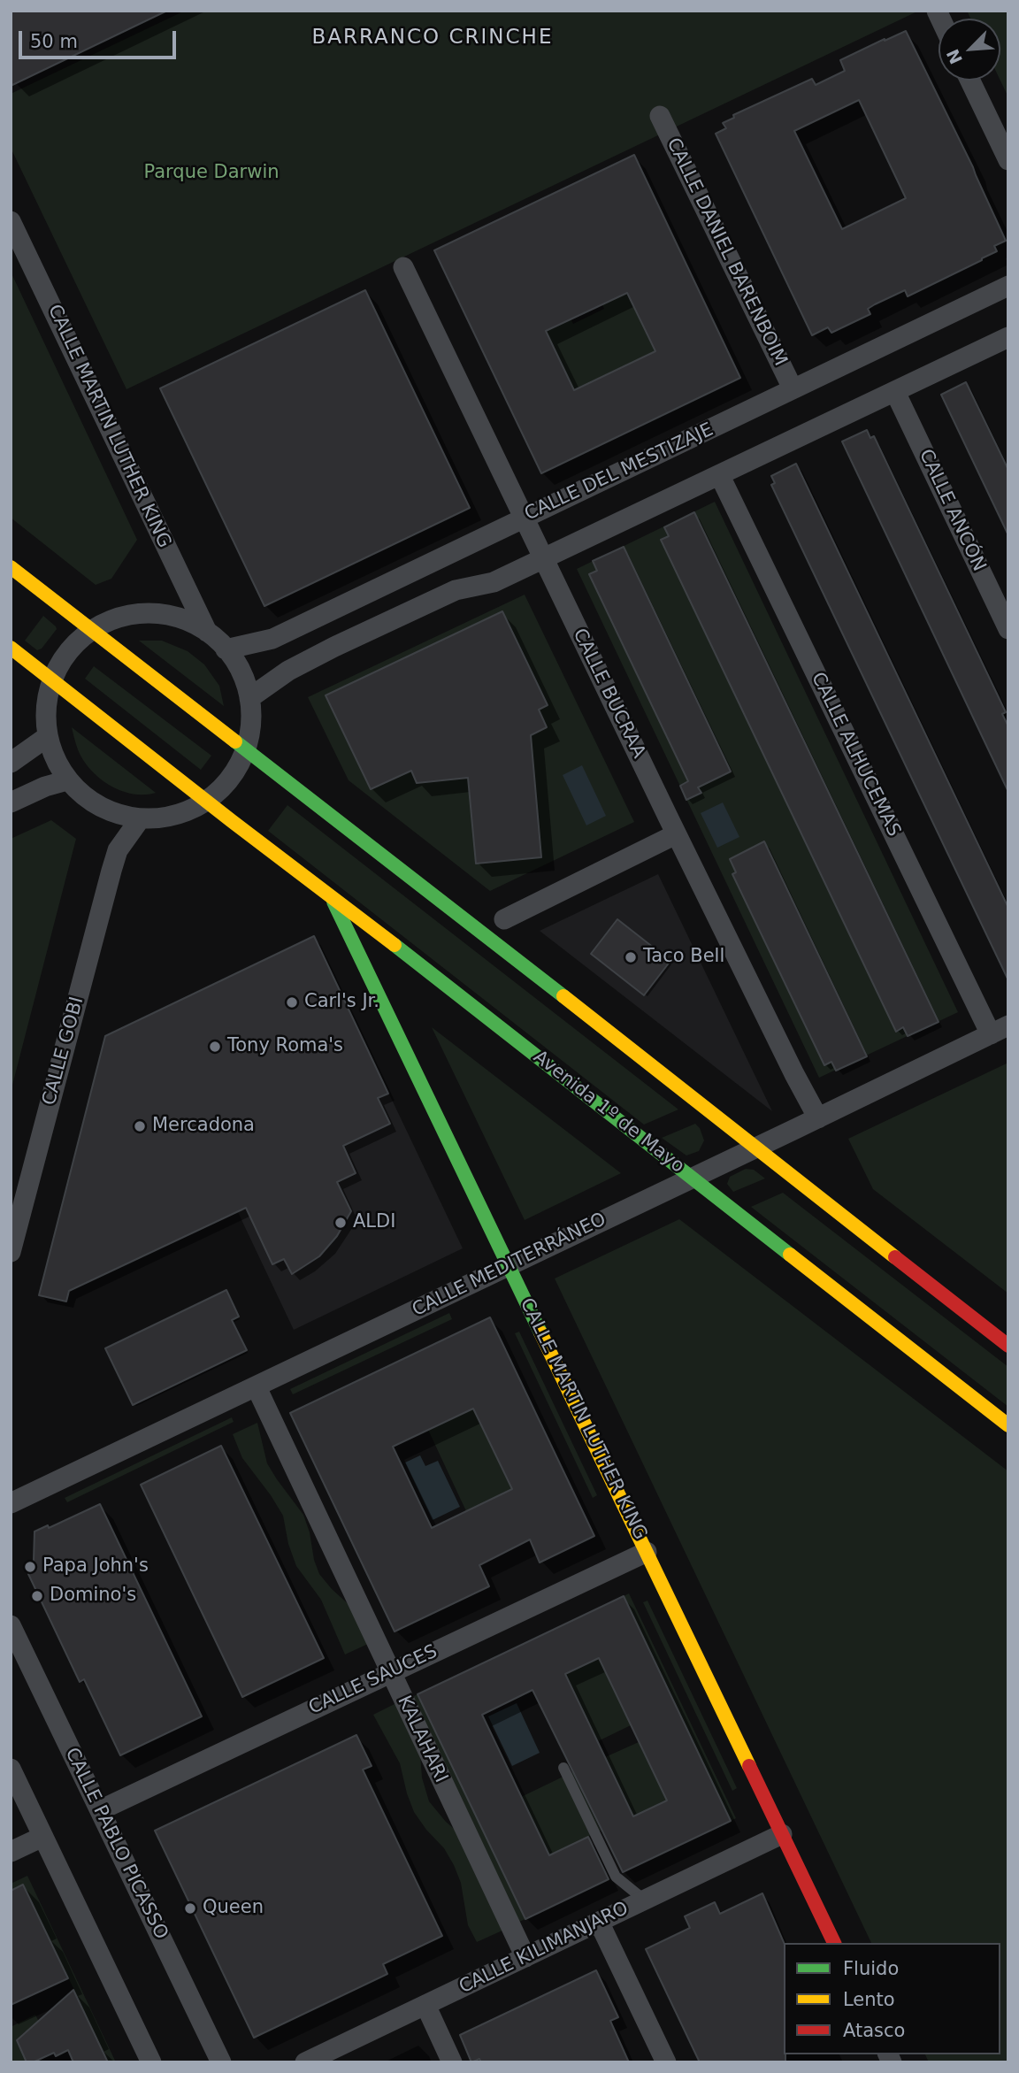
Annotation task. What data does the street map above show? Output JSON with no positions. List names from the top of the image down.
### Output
{
  "streets": {
    "street": [
      "CALLE DANIEL BARENBOIM",
      "CALLE MARTIN LUTHER KING",
      "CALLE DEL MESTIZAJE",
      "CALLE ANCÓN",
      "CALLE BUCRAA",
      "CALLE ALHUCEMAS",
      "CALLE GOBI",
      "Avenida 1º de Mayo",
      "CALLE MEDITERRÁNEO",
      "CALLE SAUCES",
      "KALAHARI",
      "CALLE PABLO PICASSO",
      "CALLE KILIMANJARO"
    ]
  },
  "crossings": [
    ["CALLE DANIEL BARENBOIM", "CALLE DEL MESTIZAJE"],
    ["CALLE MARTIN LUTHER KING", "Avenida 1º de Mayo"],
    ["CALLE MARTIN LUTHER KING", "CALLE MEDITERRÁNEO"],
    ["CALLE MARTIN LUTHER KING", "CALLE SAUCES"],
    ["CALLE MARTIN LUTHER KING", "CALLE KILIMANJARO"],
    ["CALLE DEL MESTIZAJE", "CALLE BUCRAA"],
    ["CALLE BUCRAA", "CALLE MEDITERRÁNEO"],
    ["CALLE ALHUCEMAS", "CALLE MEDITERRÁNEO"],
    ["Avenida 1º de Mayo", "CALLE MEDITERRÁNEO"],
    ["CALLE MEDITERRÁNEO", "KALAHARI"],
    ["CALLE SAUCES", "KALAHARI"],
    ["CALLE SAUCES", "CALLE PABLO PICASSO"],
    ["KALAHARI", "CALLE KILIMANJARO"]
  ],
  "districts": ["BARRANCO CRINCHE"],
  "parks": ["Parque Darwin"],
  "places": [
    "Taco Bell",
    "Carl's Jr.",
    "Tony Roma's",
    "Mercadona",
    "ALDI",
    "Papa John's",
    "Domino's",
    "Queen"
  ],
  "legend": ["Fluido", "Lento", "Atasco"],
  "scale_bar": "50 m",
  "north": "bottom left"
}
